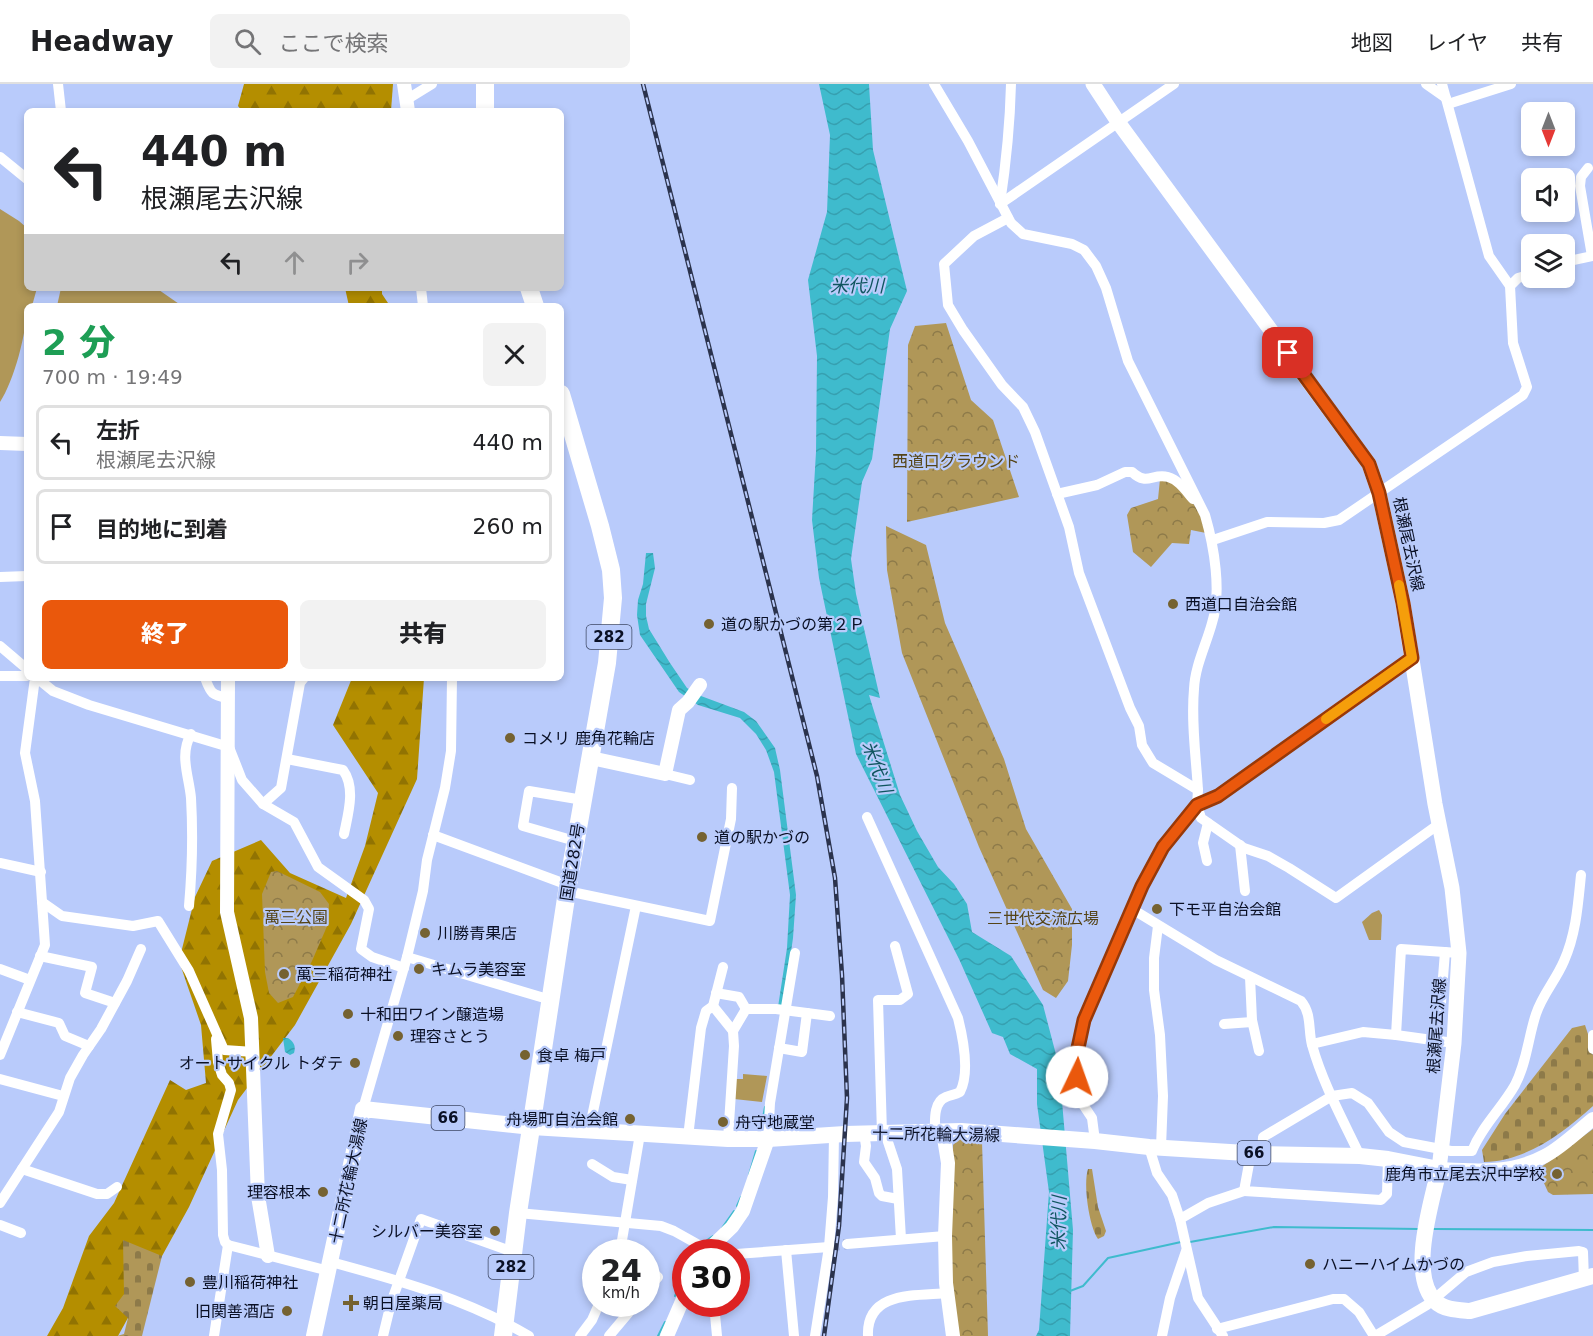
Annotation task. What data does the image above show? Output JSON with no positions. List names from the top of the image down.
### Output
{
  "streets": {
    "highway": ["282", "国道282号"],
    "main road": ["根瀬尾去沢線", "66", "十二所花輪大湯線"]
  },
  "crossings": [
    ["根瀬尾去沢線", "十二所花輪大湯線"],
    ["国道282号", "十二所花輪大湯線"]
  ],
  "water": ["米代川"],
  "parks": ["西道口グラウンド", "萬三公園", "三世代交流広場"],
  "places": {
    "other": [
      "西道口自治会館",
      "道の駅かづの第２Ｐ",
      "コメリ 鹿角花輪店",
      "道の駅かづの",
      "下モ平自治会館",
      "川勝青果店",
      "キムラ美容室",
      "萬三稲荷神社",
      "十和田ワイン醸造場",
      "理容さとう",
      "食卓 梅戸",
      "オートサイクル トダテ",
      "舟場町自治会館",
      "舟守地蔵堂",
      "鹿角市立尾去沢中学校",
      "理容根本",
      "シルバー美容室",
      "ハニーハイムかづの",
      "豊川稲荷神社",
      "旧関善酒店"
    ],
    "health": ["朝日屋薬局"]
  },
  "north": "bottom",
  "page": {
    "header": "Headway",
    "search": "ここで検索",
    "nav": ["地図", "レイヤ", "共有"],
    "turn": ["440 m", "根瀬尾去沢線"],
    "heading": ["2 分", "700 m · 19:49"],
    "list": [
      {
        "name": "左折",
        "note": "根瀬尾去沢線",
        "value": "440 m"
      },
      {
        "name": "目的地に到着",
        "value": "260 m"
      }
    ],
    "buttons": ["終了", "共有"],
    "speed": "24 km/h",
    "limit": "30"
  }
}
